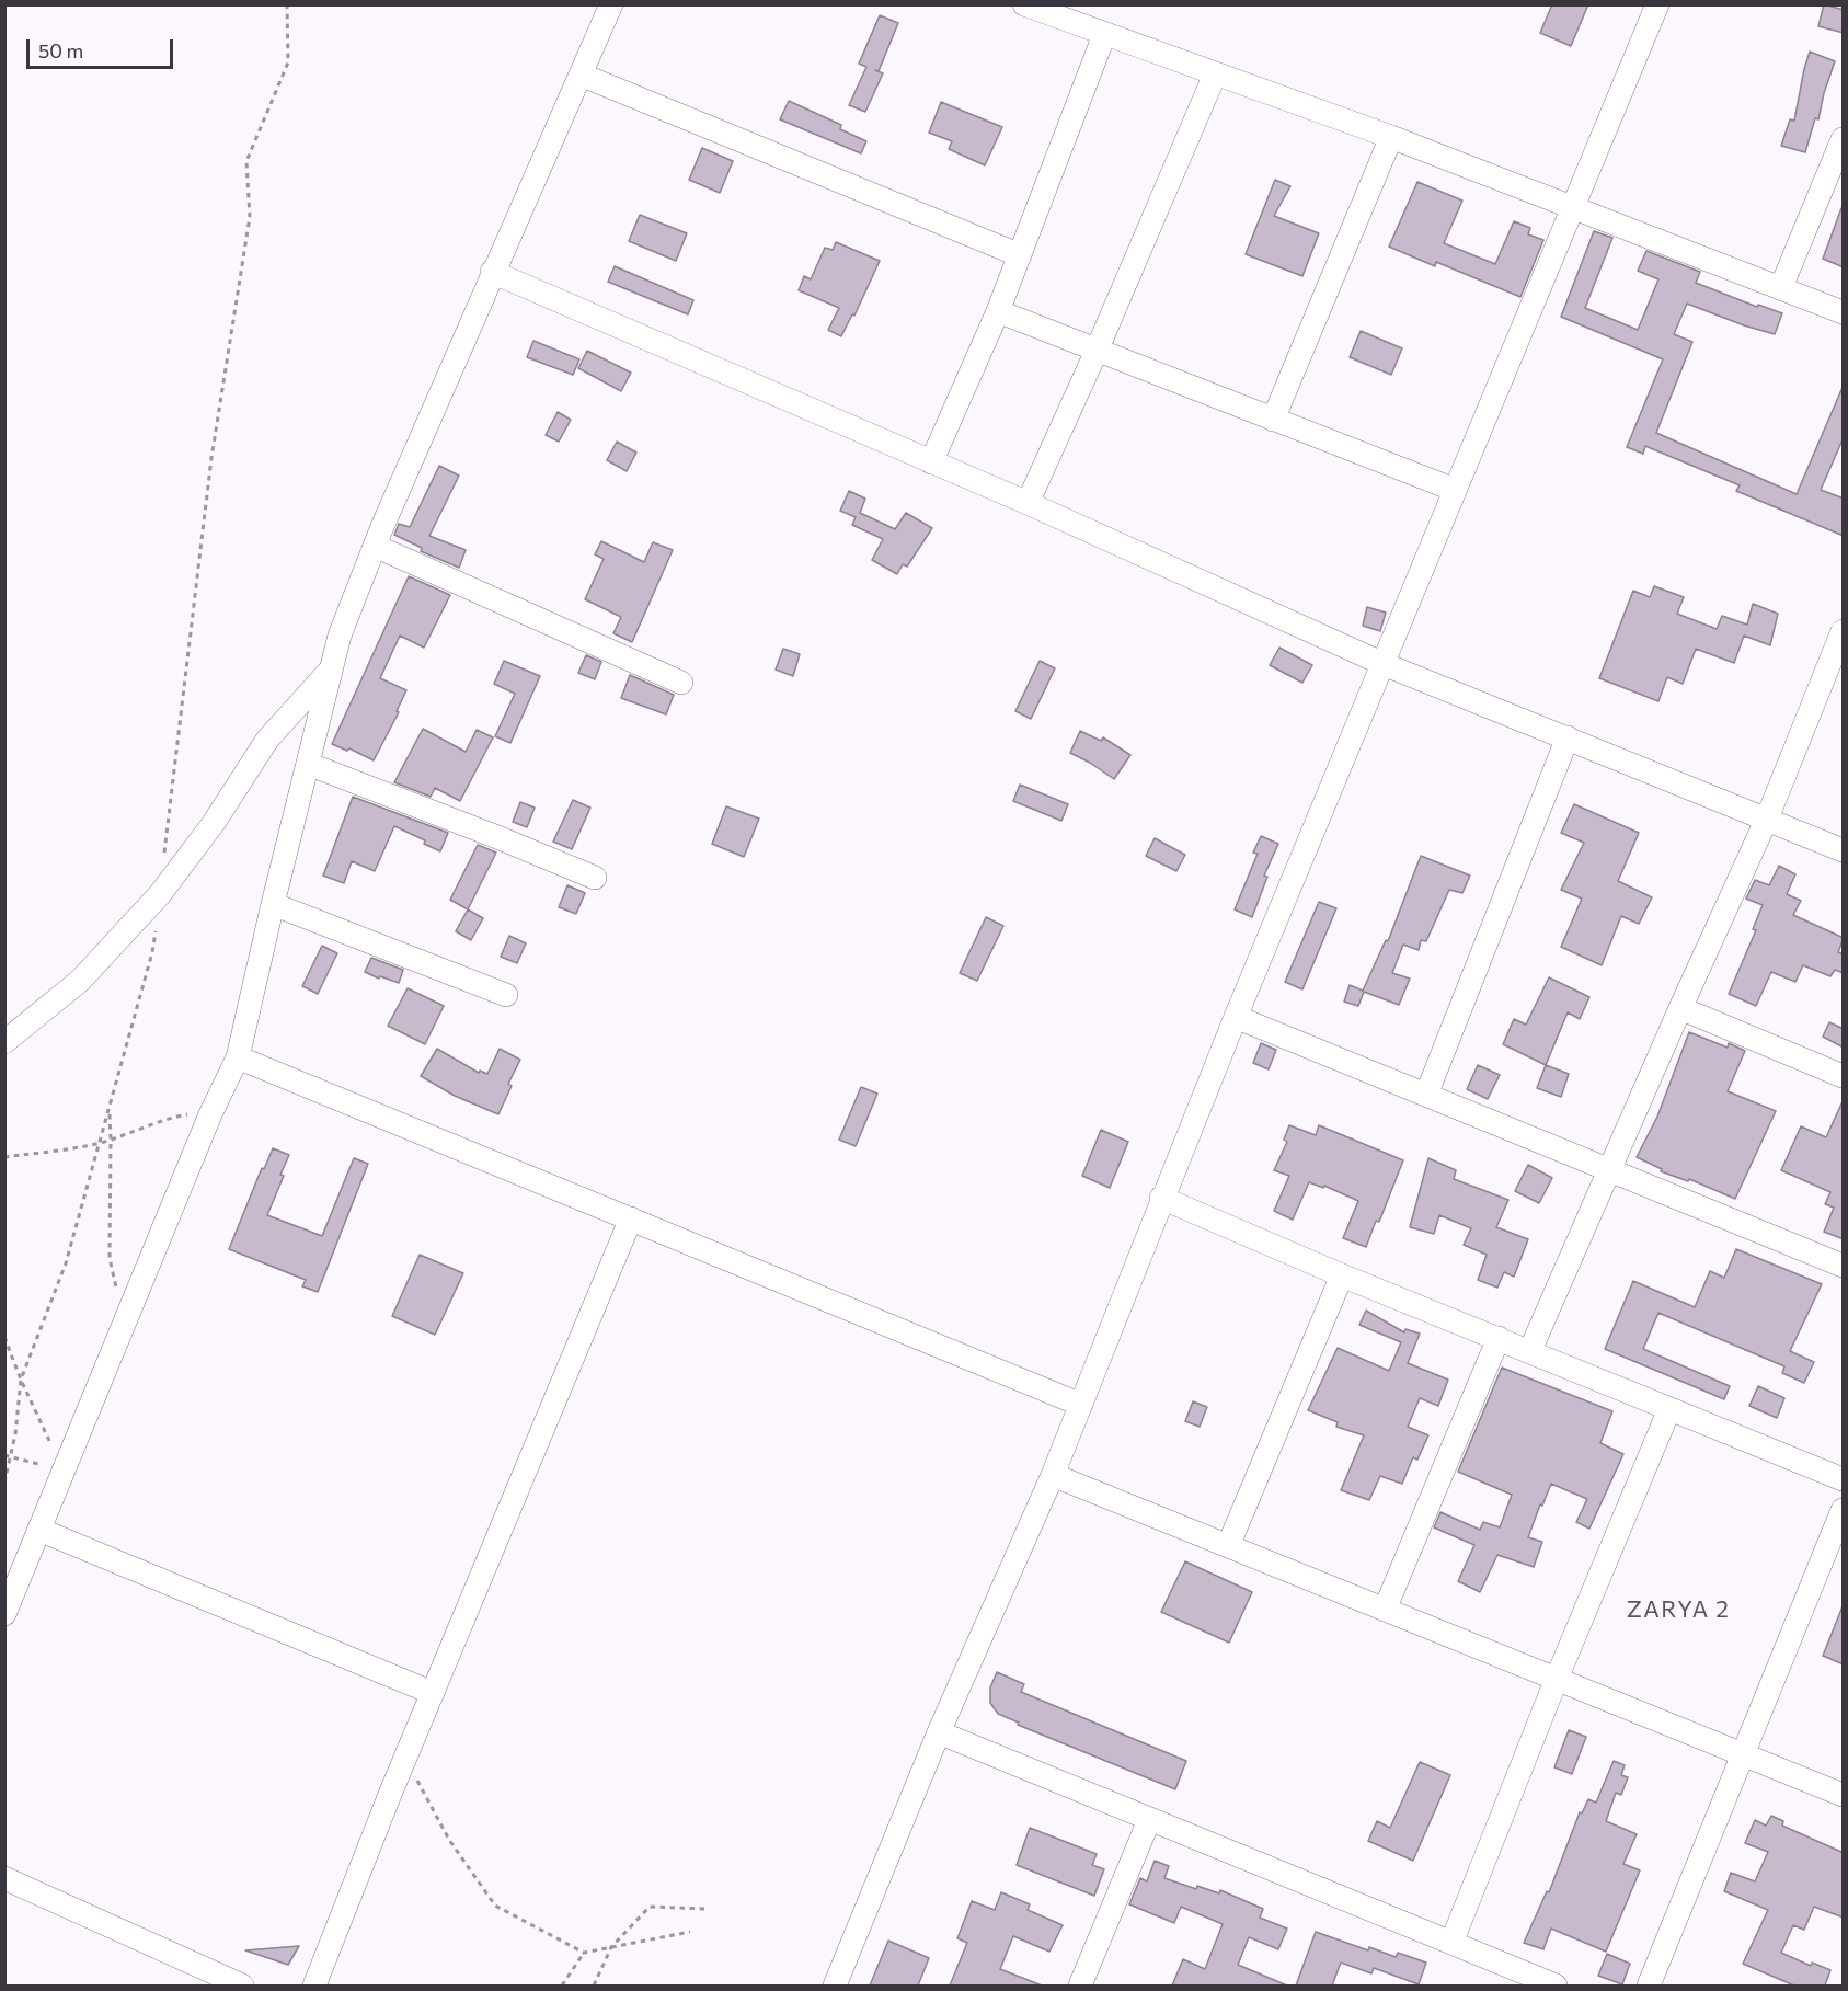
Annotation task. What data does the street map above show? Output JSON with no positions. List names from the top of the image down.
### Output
{
  "districts": ["ZARYA 2"],
  "scale_bar": "50 m"
}
